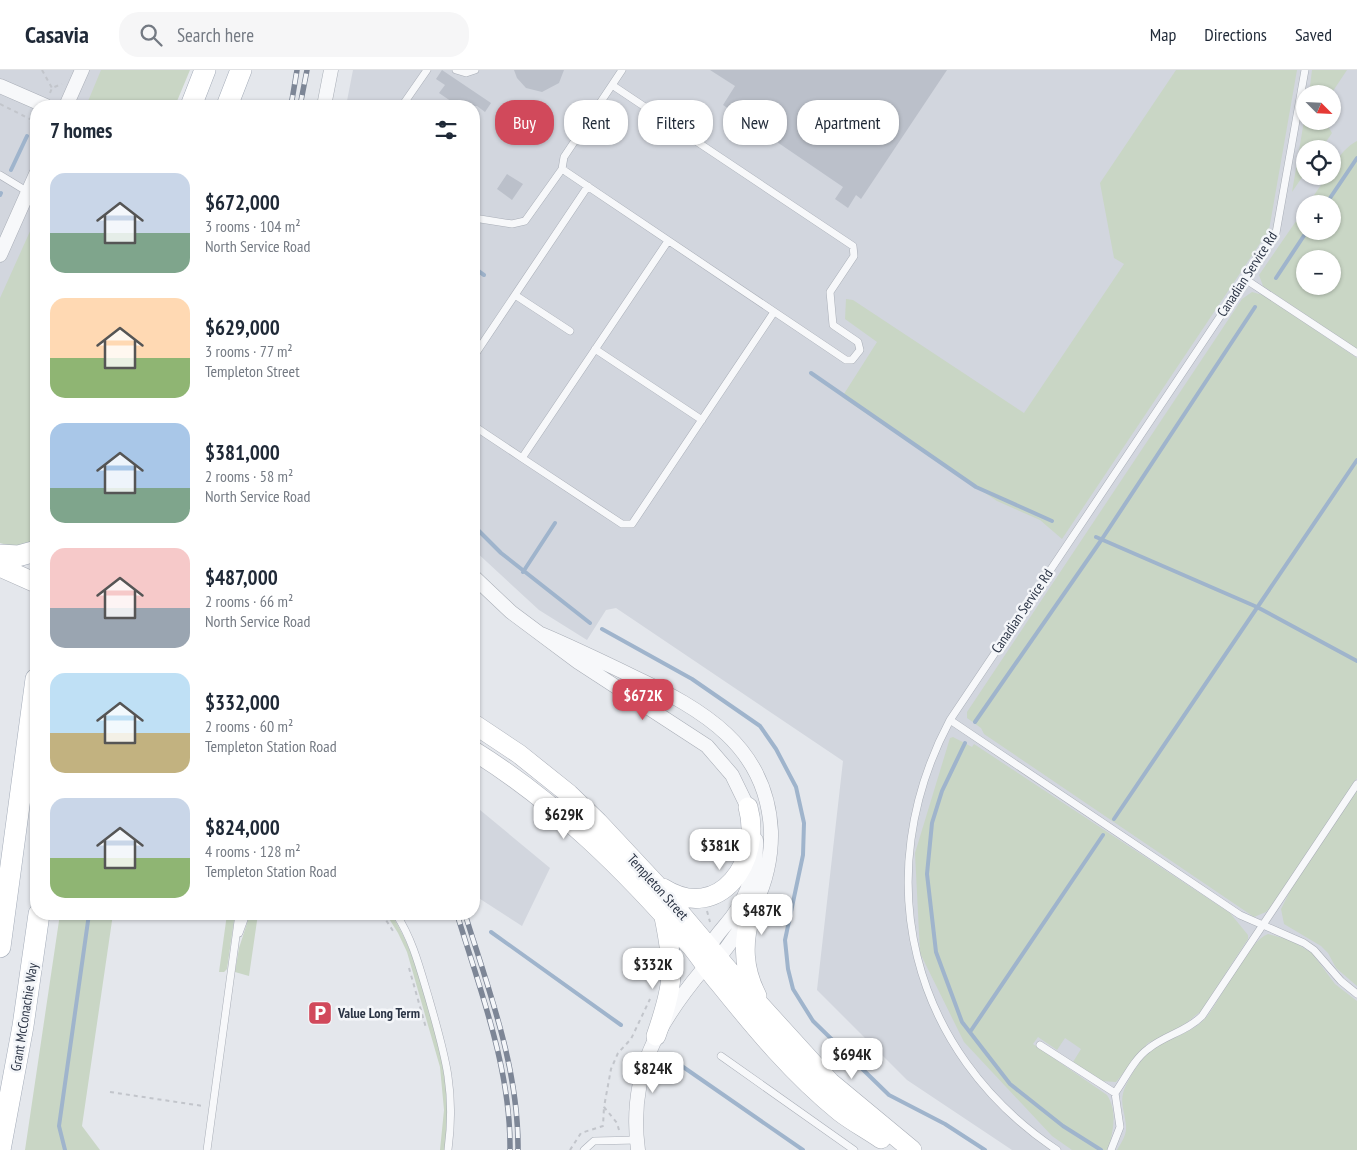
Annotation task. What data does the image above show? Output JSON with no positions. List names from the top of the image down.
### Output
{
  "streets": {
    "main road": ["Grant McConachie Way"],
    "street": ["Templeton Street"],
    "lane": ["Canadian Service Rd"]
  },
  "places": {
    "parking": ["Value Long Term"]
  },
  "north": "bottom right",
  "page": {
    "header": "Casavia",
    "search": "Search here",
    "nav": ["Map", "Directions", "Saved"],
    "map_buttons": ["+", "−"],
    "chip": [
      "Buy",
      "Rent",
      "Filters",
      "New",
      "Apartment"
    ],
    "heading": "7 homes",
    "list": [
      {
        "name": "$672,000",
        "note": "3 rooms · 104 m² · North Service Road"
      },
      {
        "name": "$629,000",
        "note": "3 rooms · 77 m² · Templeton Street"
      },
      {
        "name": "$381,000",
        "note": "2 rooms · 58 m² · North Service Road"
      },
      {
        "name": "$487,000",
        "note": "2 rooms · 66 m² · North Service Road"
      },
      {
        "name": "$332,000",
        "note": "2 rooms · 60 m² · Templeton Station Road"
      },
      {
        "name": "$824,000",
        "note": "4 rooms · 128 m² · Templeton Station Road"
      }
    ],
    "price": [
      "$672K",
      "$629K",
      "$381K",
      "$487K",
      "$332K",
      "$694K",
      "$824K"
    ]
  }
}
